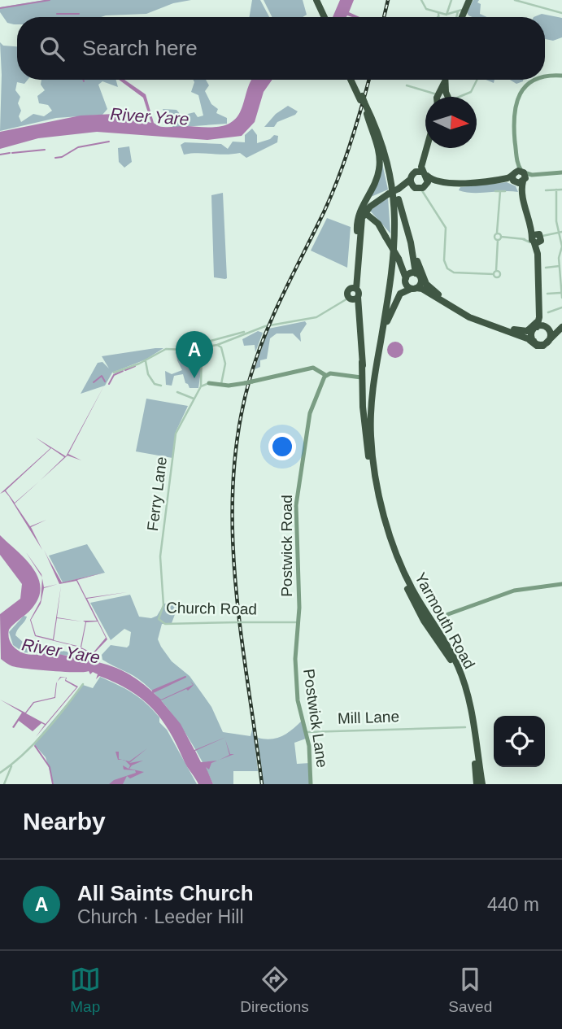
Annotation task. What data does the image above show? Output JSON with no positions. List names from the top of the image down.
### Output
{
  "streets": {
    "highway": ["Yarmouth Road"],
    "street": [
      "Ferry Lane",
      "Postwick Road",
      "Church Road",
      "Mill Lane",
      "Postwick Lane"
    ]
  },
  "crossings": [
    ["Ferry Lane", "Church Road"],
    ["Postwick Road", "Church Road"],
    ["Postwick Road", "Postwick Lane"],
    ["Church Road", "Postwick Lane"],
    ["Mill Lane", "Postwick Lane"]
  ],
  "water": ["River Yare"],
  "north": "right",
  "page": {
    "search": "Search here",
    "pins": "A",
    "heading": "Nearby",
    "list": [
      {
        "mark": "A",
        "name": "All Saints Church",
        "note": "Church · Leeder Hill",
        "value": "440 m"
      }
    ],
    "nav": ["Map", "Directions", "Saved"]
  }
}
